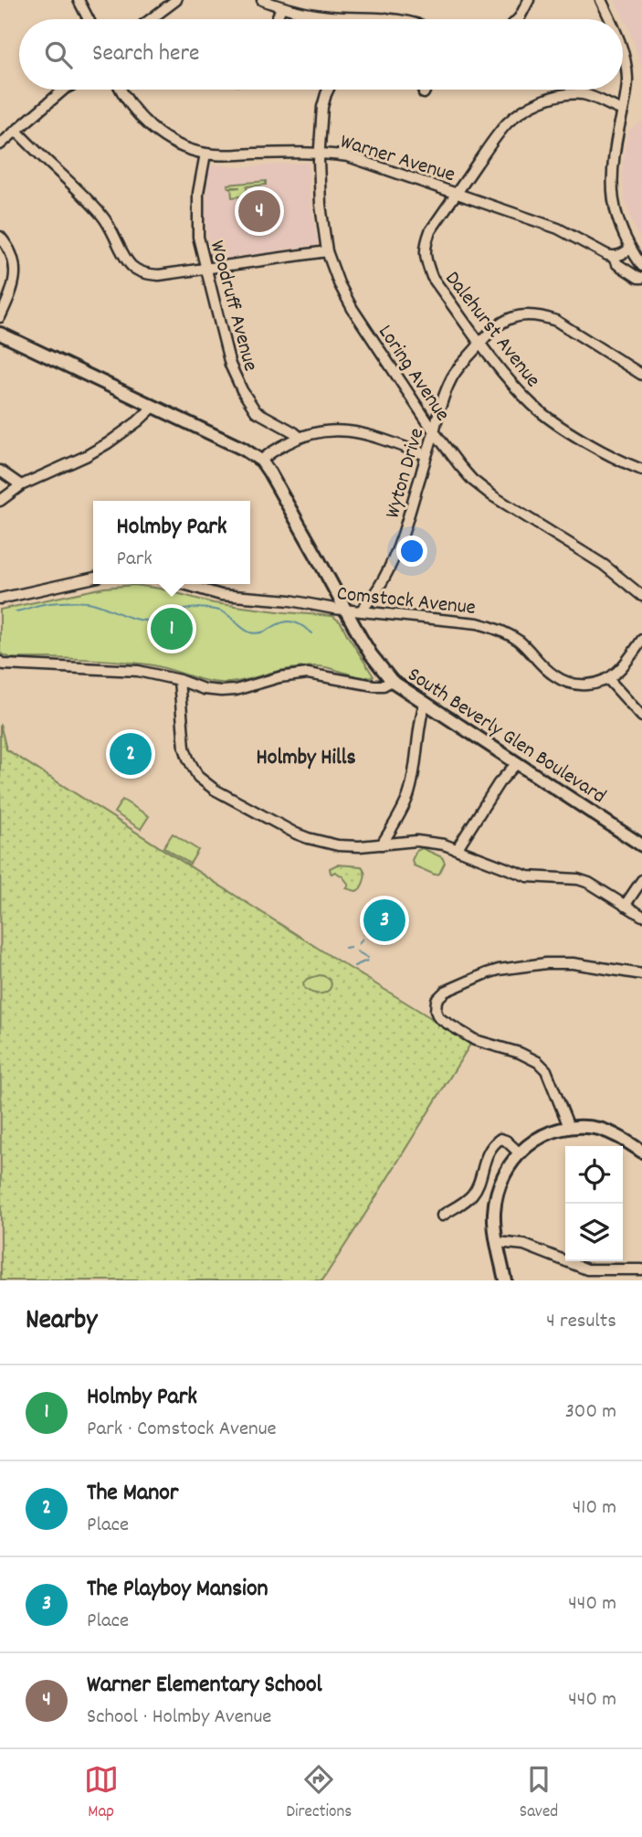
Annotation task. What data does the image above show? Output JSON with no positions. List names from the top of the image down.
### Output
{
  "streets": {
    "main road": ["South Beverly Glen Boulevard"],
    "street": [
      "Warner Avenue",
      "Woodruff Avenue",
      "Dalehurst Avenue",
      "Loring Avenue",
      "Wyton Drive",
      "Comstock Avenue"
    ]
  },
  "crossings": [
    ["Warner Avenue", "Woodruff Avenue"],
    ["Warner Avenue", "Dalehurst Avenue"],
    ["Warner Avenue", "Loring Avenue"],
    ["Dalehurst Avenue", "Wyton Drive"],
    ["Loring Avenue", "Wyton Drive"],
    ["Wyton Drive", "Comstock Avenue"],
    ["Comstock Avenue", "South Beverly Glen Boulevard"]
  ],
  "districts": ["Holmby Hills"],
  "page": {
    "search": "Search here",
    "pins": [
      "4",
      "1",
      "2",
      "3"
    ],
    "popup": ["Holmby Park", "Park"],
    "heading": ["Nearby", "4 results"],
    "list": [
      {
        "mark": "1",
        "name": "Holmby Park",
        "note": "Park · Comstock Avenue",
        "value": "300 m"
      },
      {
        "mark": "2",
        "name": "The Manor",
        "note": "Place",
        "value": "410 m"
      },
      {
        "mark": "3",
        "name": "The Playboy Mansion",
        "note": "Place",
        "value": "440 m"
      },
      {
        "mark": "4",
        "name": "Warner Elementary School",
        "note": "School · Holmby Avenue",
        "value": "440 m"
      }
    ],
    "nav": ["Map", "Directions", "Saved"]
  }
}
